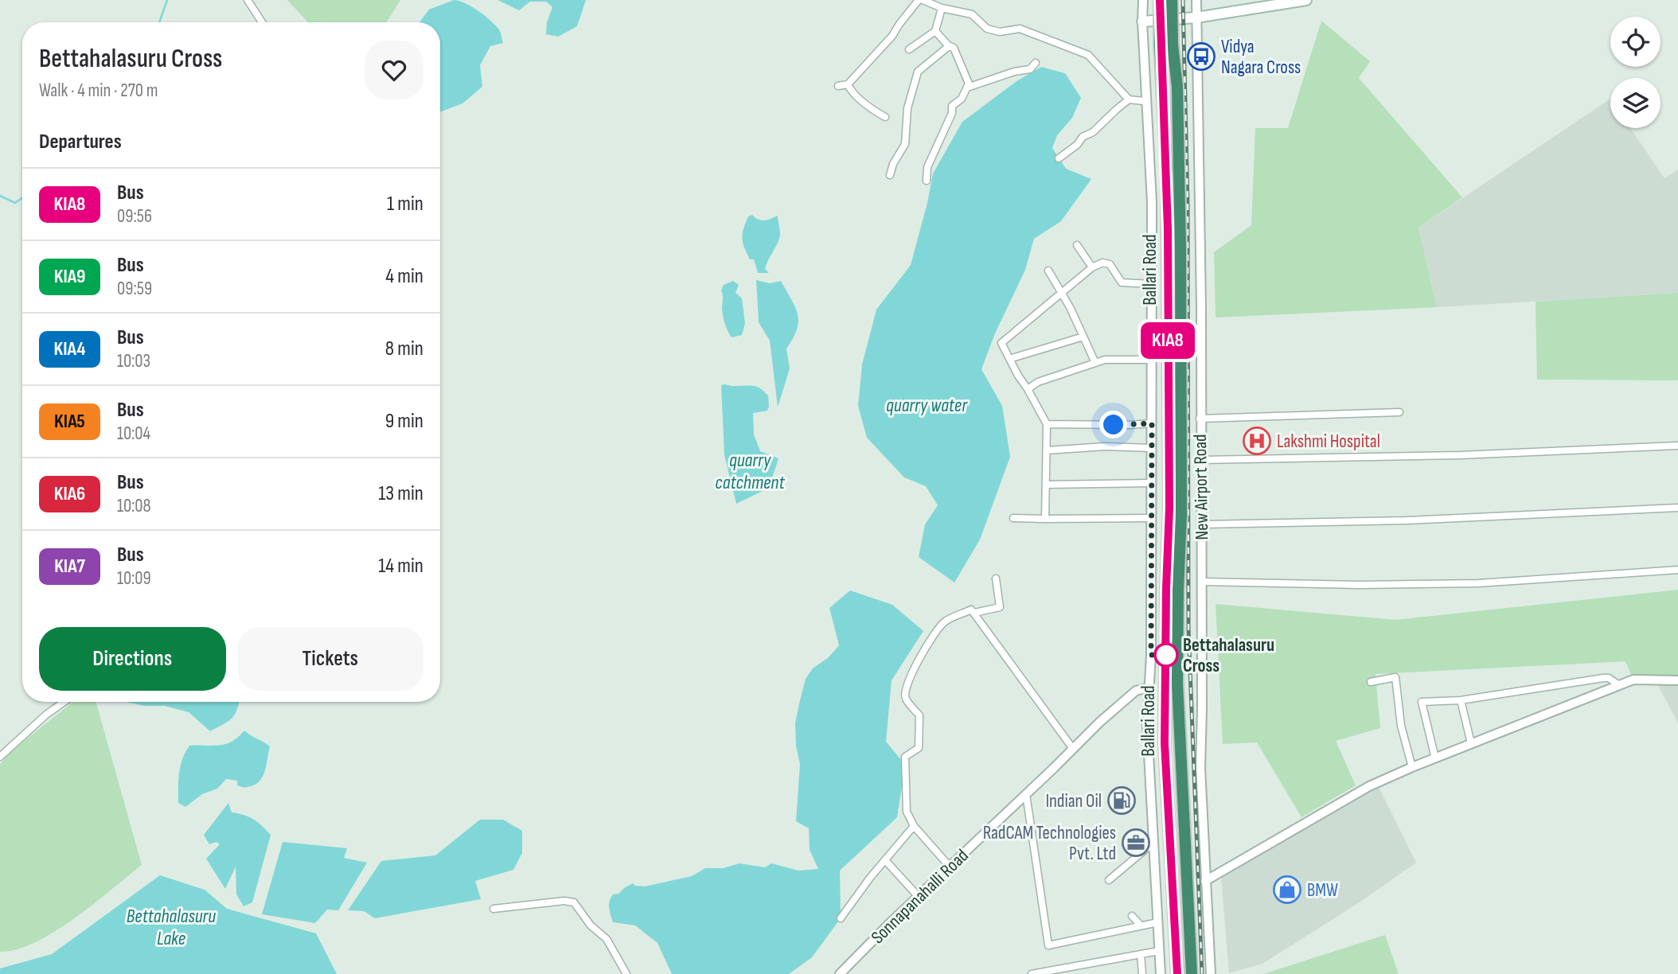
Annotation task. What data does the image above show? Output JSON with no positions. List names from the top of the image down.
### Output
{
  "streets": {
    "highway": ["Ballari Road"],
    "street": ["New Airport Road", "Sonnapanahalli Road"]
  },
  "water": ["quarry water", "quarry catchment", "Bettahalasuru Lake"],
  "places": {
    "bus stop": ["Vidya Nagara Cross"],
    "hospital": ["Lakshmi Hospital"],
    "other": ["Bettahalasuru Cross"],
    "fuel station": ["Indian Oil"],
    "office": ["RadCAM Technologies Pvt. Ltd"],
    "shop": ["BMW"]
  },
  "lines": ["bus line KIA8"],
  "page": {
    "on_map": "KIA8",
    "heading": [
      ["Bettahalasuru Cross", "Walk · 4 min · 270 m"],
      "Departures"
    ],
    "list": [
      {
        "mark": "KIA8",
        "name": "Bus",
        "note": "09:56",
        "value": "1 min"
      },
      {
        "mark": "KIA9",
        "name": "Bus",
        "note": "09:59",
        "value": "4 min"
      },
      {
        "mark": "KIA4",
        "name": "Bus",
        "note": "10:03",
        "value": "8 min"
      },
      {
        "mark": "KIA5",
        "name": "Bus",
        "note": "10:04",
        "value": "9 min"
      },
      {
        "mark": "KIA6",
        "name": "Bus",
        "note": "10:08",
        "value": "13 min"
      },
      {
        "mark": "KIA7",
        "name": "Bus",
        "note": "10:09",
        "value": "14 min"
      }
    ],
    "buttons": ["Directions", "Tickets"]
  }
}
